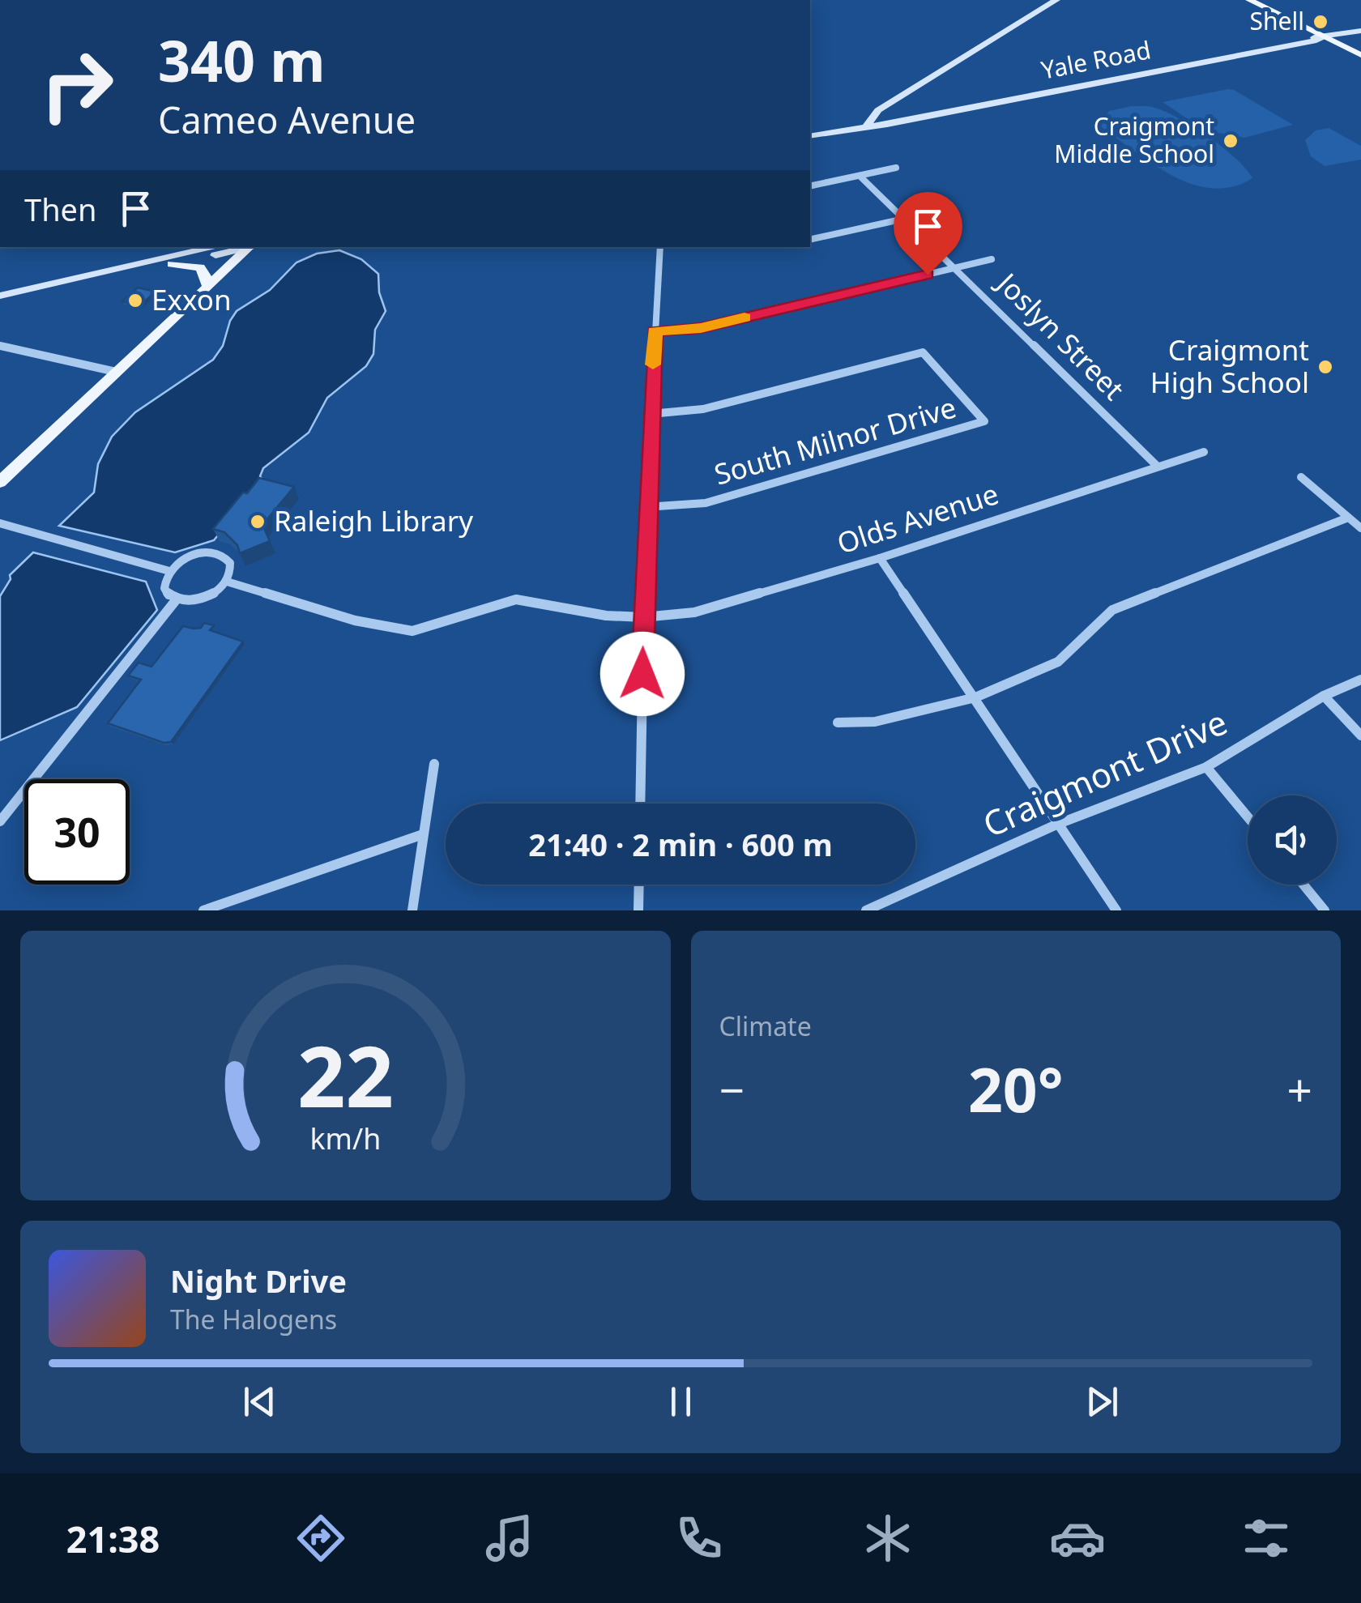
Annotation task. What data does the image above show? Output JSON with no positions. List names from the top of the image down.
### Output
{
  "streets": {
    "main road": ["Yale Road"],
    "street": [
      "Joslyn Street",
      "South Milnor Drive",
      "Olds Avenue",
      "Craigmont Drive"
    ]
  },
  "crossings": [
    ["Joslyn Street", "Olds Avenue"]
  ],
  "places": [
    "Shell",
    "Craigmont Middle School",
    "Exxon",
    "Craigmont High School",
    "Raleigh Library"
  ],
  "page": {
    "turn": ["340 m", "Cameo Avenue"],
    "then": "Then",
    "limit": "30",
    "trip": "21:40 · 2 min · 600 m",
    "tile": "Climate",
    "heat": ["−", "20°", "+"],
    "song": ["Night Drive", "The Halogens"],
    "tabs": "21:38",
    "gauge": ["22", "km/h"]
  }
}
